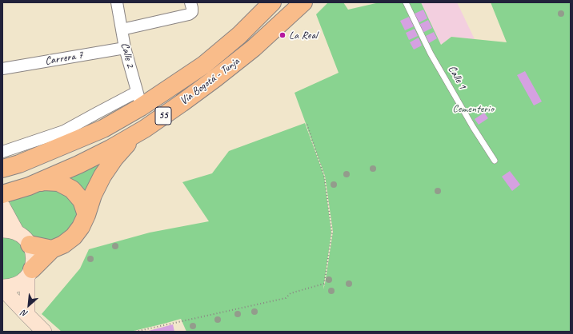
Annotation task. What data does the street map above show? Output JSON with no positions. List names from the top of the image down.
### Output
{
  "streets": {
    "highway": ["Vía Bogotá - Tunja", "55"],
    "street": ["Calle 2", "Carrera 7"],
    "lane": ["Calle 1"]
  },
  "crossings": [
    ["Calle 2", "Carrera 7"],
    ["Calle 2", "Vía Bogotá - Tunja"]
  ],
  "parks": ["Cementerio"],
  "places": ["La Real"],
  "north": "bottom left"
}
